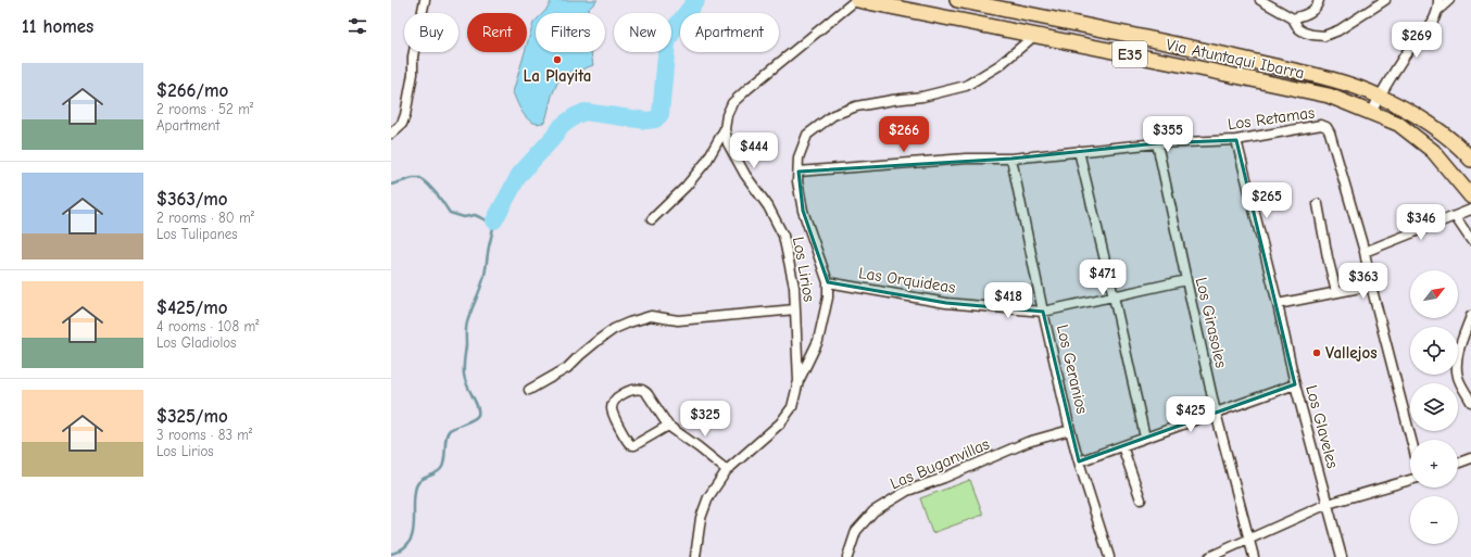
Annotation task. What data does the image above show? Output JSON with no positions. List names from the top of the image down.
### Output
{
  "streets": {
    "highway": ["E35", "Via Atuntaqui Ibarra"],
    "street": [
      "Los Retamas",
      "Los Lirios",
      "Las Orquideas",
      "Los Girasoles",
      "Los Geranios",
      "Los Glaveles",
      "Las Buganvillas"
    ]
  },
  "crossings": [
    ["Via Atuntaqui Ibarra", "Los Lirios"],
    ["Los Retamas", "Los Girasoles"],
    ["Los Retamas", "Los Geranios"],
    ["Los Retamas", "Los Glaveles"],
    ["Las Orquideas", "Los Girasoles"],
    ["Las Orquideas", "Los Geranios"],
    ["Los Geranios", "Las Buganvillas"]
  ],
  "places": ["La Playita", "Vallejos"],
  "north": "top right",
  "page": {
    "heading": "11 homes",
    "chip": [
      "Buy",
      "Rent",
      "Filters",
      "New",
      "Apartment"
    ],
    "price": [
      "$269",
      "$266",
      "$355",
      "$444",
      "$265",
      "$346",
      "$471",
      "$363",
      "$418",
      "$425",
      "$325"
    ],
    "list": [
      {
        "name": "$266/mo",
        "note": "2 rooms · 52 m² · Apartment"
      },
      {
        "name": "$363/mo",
        "note": "2 rooms · 80 m² · Los Tulipanes"
      },
      {
        "name": "$425/mo",
        "note": "4 rooms · 108 m² · Los Gladiolos"
      },
      {
        "name": "$325/mo",
        "note": "3 rooms · 83 m² · Los Lirios"
      }
    ],
    "map_buttons": ["+", "−"]
  }
}
